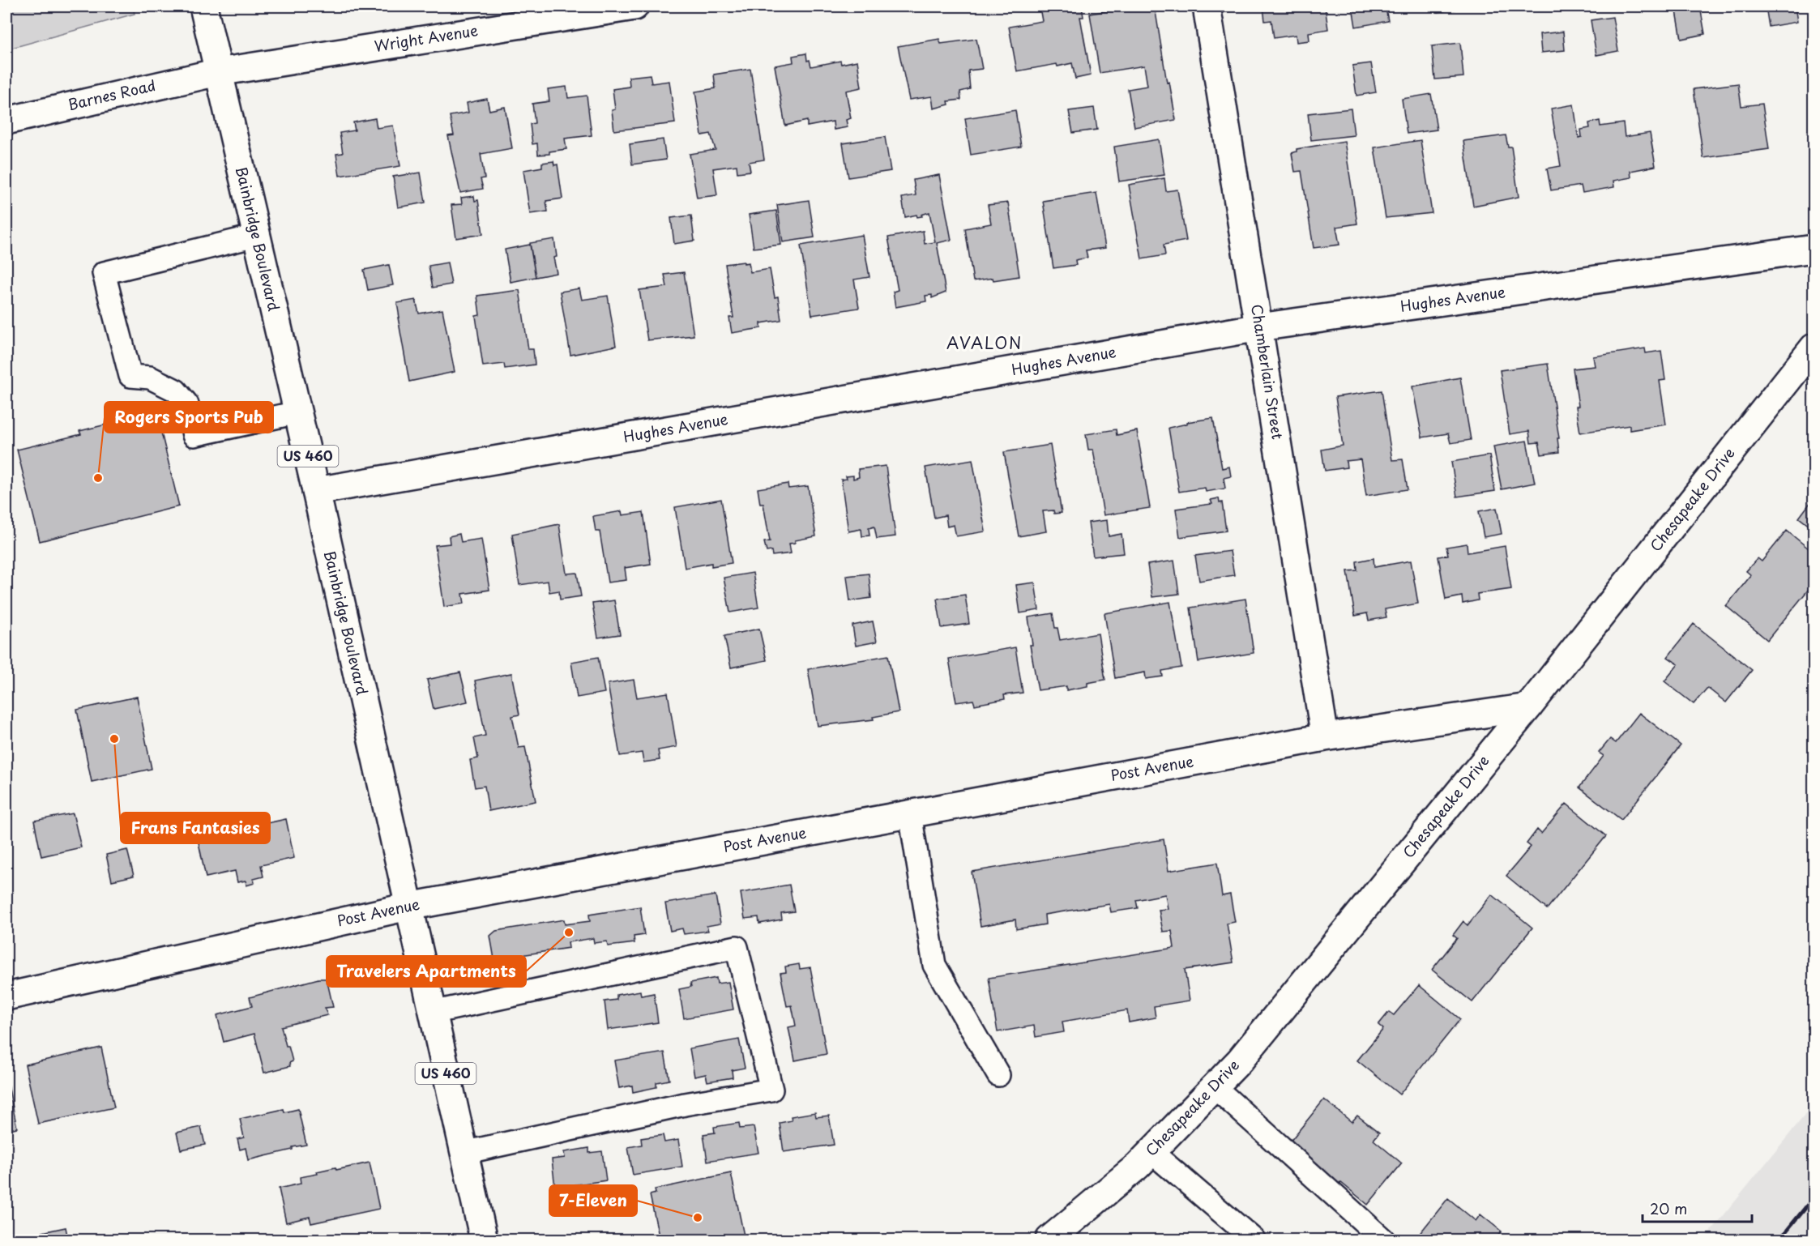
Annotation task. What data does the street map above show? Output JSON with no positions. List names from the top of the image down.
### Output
{
  "streets": {
    "street": [
      "Wright Avenue",
      "Barnes Road",
      "Bainbridge Boulevard",
      "Hughes Avenue",
      "Chamberlain Street",
      "US 460",
      "Chesapeake Drive",
      "Post Avenue"
    ]
  },
  "crossings": [
    ["Wright Avenue", "Barnes Road"],
    ["Wright Avenue", "Bainbridge Boulevard"],
    ["Barnes Road", "Bainbridge Boulevard"],
    ["Bainbridge Boulevard", "Hughes Avenue"],
    ["Bainbridge Boulevard", "Post Avenue"],
    ["Hughes Avenue", "Chamberlain Street"],
    ["Chamberlain Street", "Post Avenue"],
    ["Chesapeake Drive", "Post Avenue"]
  ],
  "districts": ["AVALON"],
  "places": [
    "Rogers Sports Pub",
    "Frans Fantasies",
    "Travelers Apartments",
    "7-Eleven"
  ],
  "scale_bar": "20 m"
}
